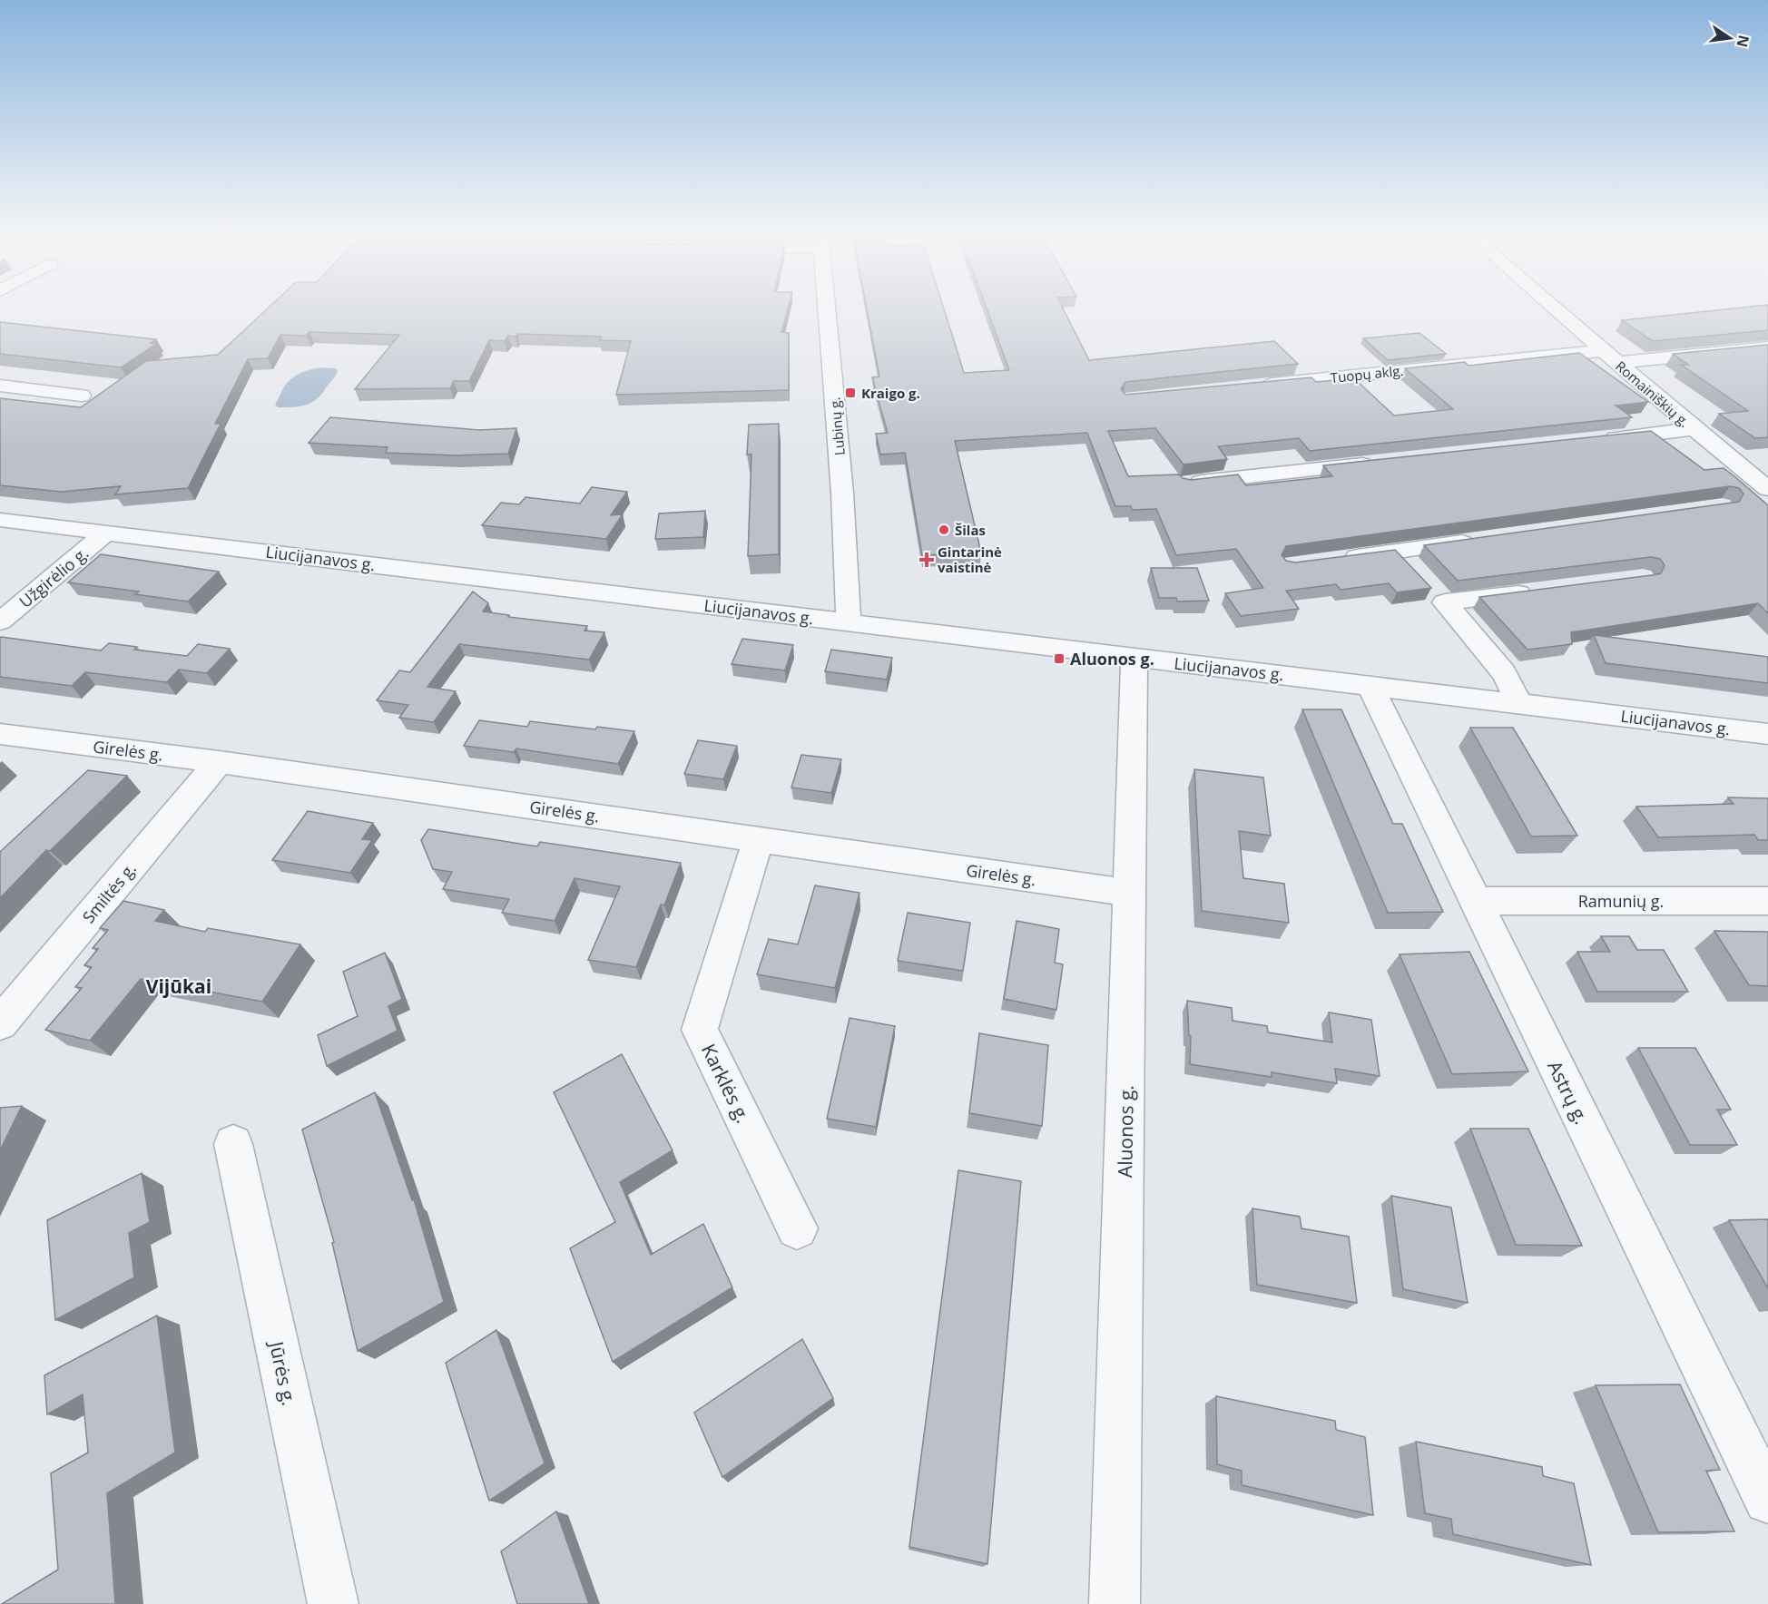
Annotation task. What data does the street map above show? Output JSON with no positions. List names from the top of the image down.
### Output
{
  "streets": {
    "street": [
      "Tuopų aklg.",
      "Romainiškių g.",
      "Lubinų g.",
      "Liucijanavos g.",
      "Užgirėlio g.",
      "Girelės g.",
      "Smiltės g.",
      "Ramunių g.",
      "Karklės g.",
      "Astrų g.",
      "Aluonos g.",
      "Jūrės g."
    ]
  },
  "crossings": [
    ["Tuopų aklg.", "Romainiškių g."],
    ["Lubinų g.", "Liucijanavos g."],
    ["Liucijanavos g.", "Užgirėlio g."],
    ["Liucijanavos g.", "Astrų g."],
    ["Liucijanavos g.", "Aluonos g."],
    ["Girelės g.", "Smiltės g."],
    ["Girelės g.", "Karklės g."],
    ["Girelės g.", "Aluonos g."],
    ["Ramunių g.", "Astrų g."]
  ],
  "districts": ["Vijūkai"],
  "places": {
    "transit": ["Kraigo g.", "Aluonos g."],
    "other": ["Šilas"],
    "health": ["Gintarinė vaistinė"]
  },
  "north": "right"
}
